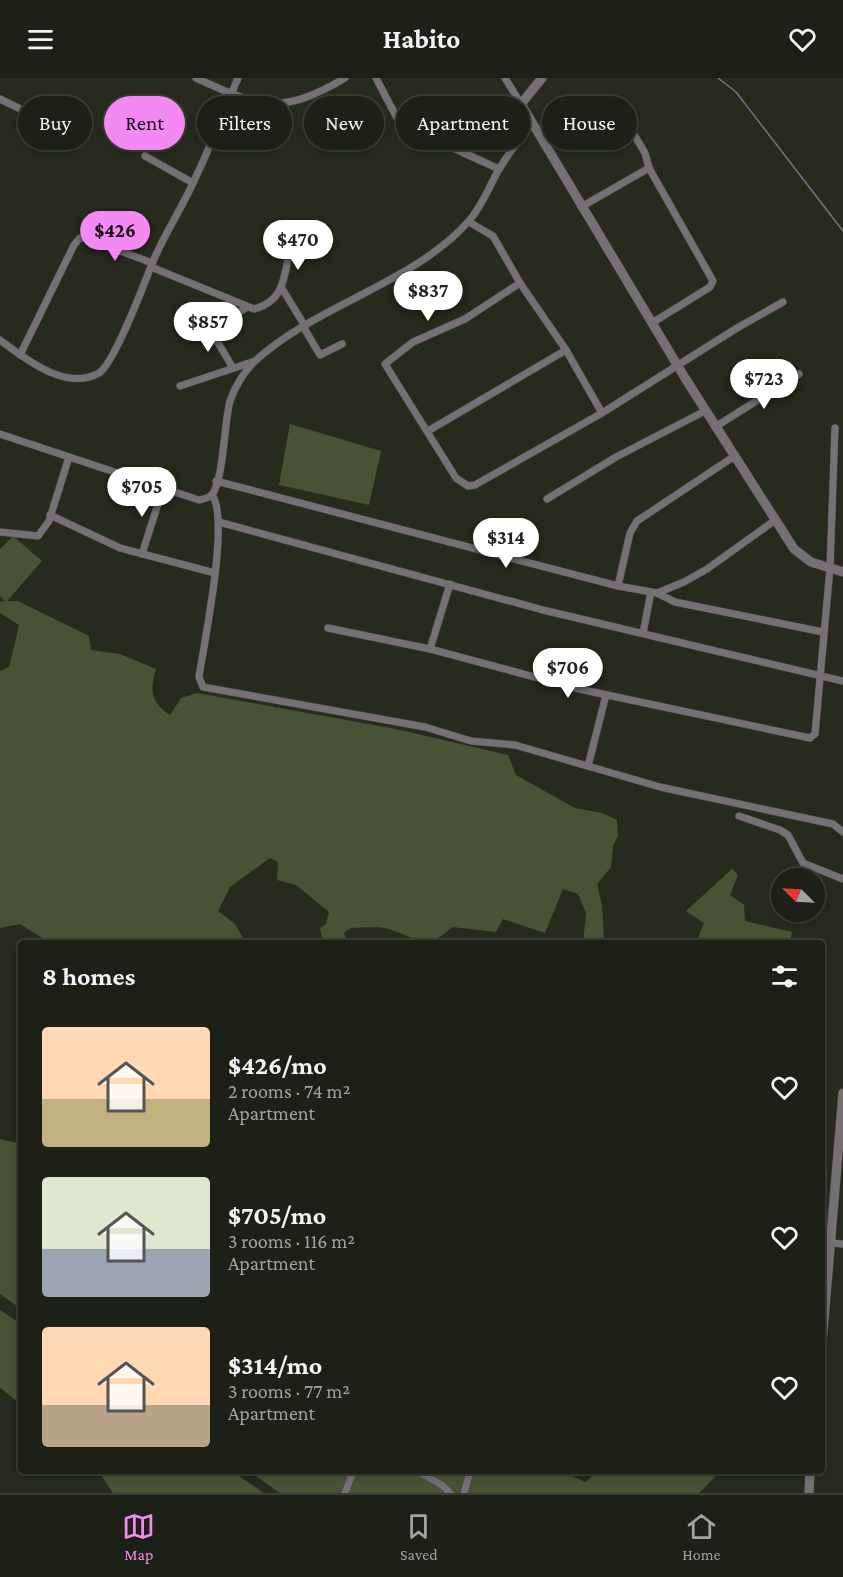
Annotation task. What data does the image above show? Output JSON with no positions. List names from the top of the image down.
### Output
{
  "north": "top left",
  "page": {
    "header": "Habito",
    "chip": [
      "Buy",
      "Rent",
      "Filters",
      "New",
      "Apartment",
      "House"
    ],
    "price": [
      "$426",
      "$470",
      "$837",
      "$857",
      "$723",
      "$705",
      "$314",
      "$706"
    ],
    "heading": "8 homes",
    "list": [
      {
        "name": "$426/mo",
        "note": "2 rooms · 74 m² · Apartment"
      },
      {
        "name": "$705/mo",
        "note": "3 rooms · 116 m² · Apartment"
      },
      {
        "name": "$314/mo",
        "note": "3 rooms · 77 m² · Apartment"
      }
    ],
    "tabs": ["Map", "Saved", "Home"]
  }
}
